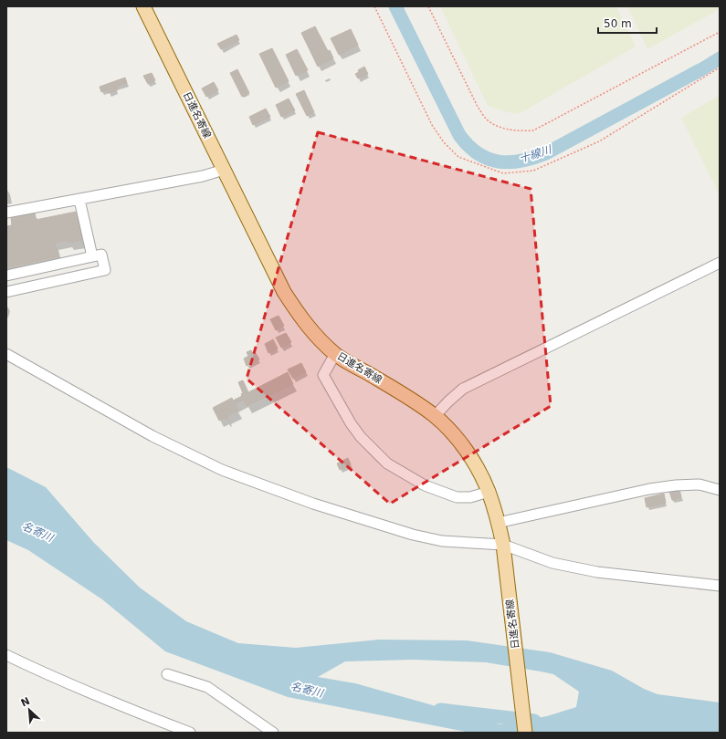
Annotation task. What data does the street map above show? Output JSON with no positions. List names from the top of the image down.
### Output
{
  "streets": {
    "main road": ["日進名寄線"]
  },
  "water": ["十線川", "名寄川"],
  "scale_bar": "50 m",
  "north": "top left"
}
